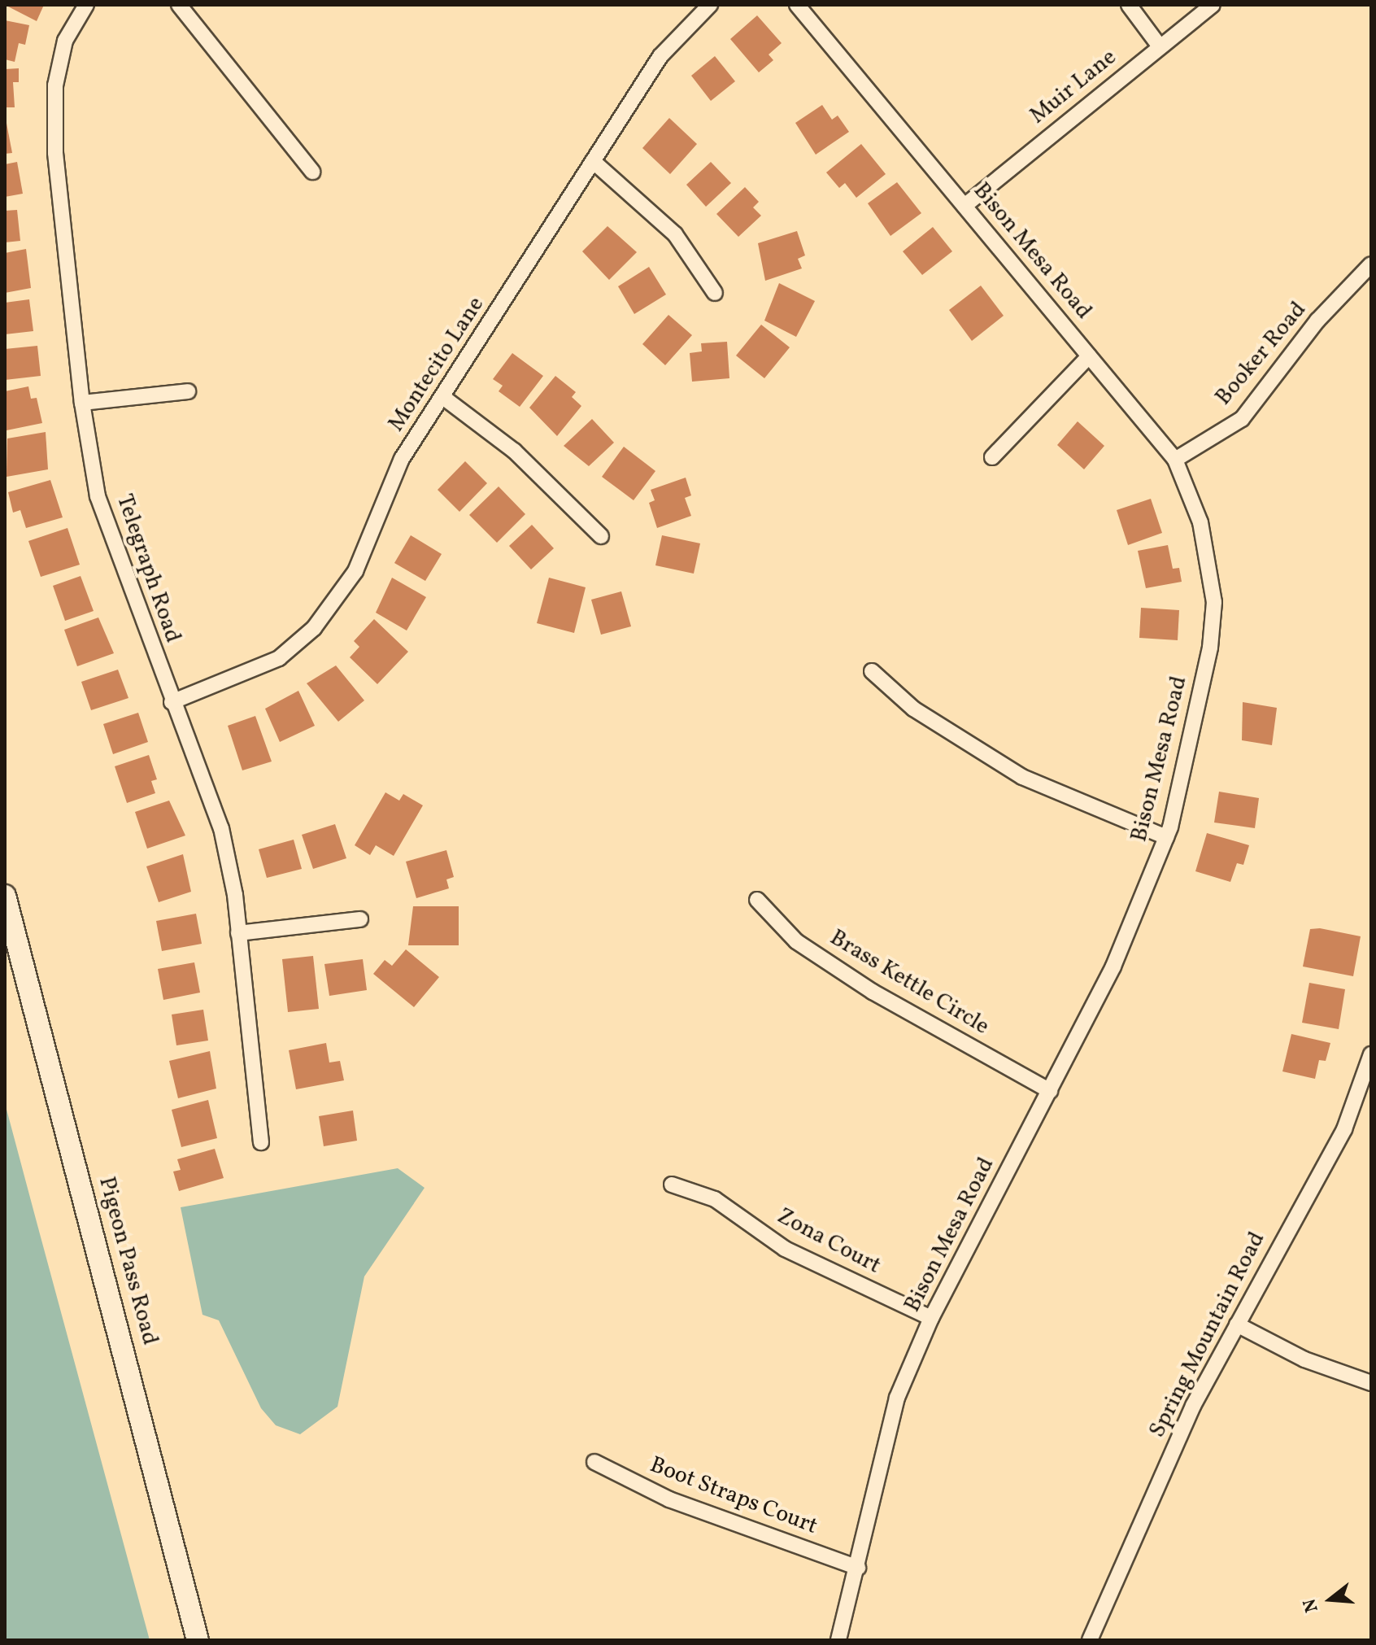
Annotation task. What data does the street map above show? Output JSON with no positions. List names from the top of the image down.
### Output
{
  "streets": {
    "street": [
      "Muir Lane",
      "Bison Mesa Road",
      "Booker Road",
      "Montecito Lane",
      "Telegraph Road",
      "Brass Kettle Circle",
      "Zona Court",
      "Pigeon Pass Road",
      "Spring Mountain Road",
      "Boot Straps Court"
    ]
  },
  "crossings": [
    ["Muir Lane", "Bison Mesa Road"],
    ["Bison Mesa Road", "Booker Road"],
    ["Bison Mesa Road", "Brass Kettle Circle"],
    ["Bison Mesa Road", "Zona Court"],
    ["Bison Mesa Road", "Boot Straps Court"],
    ["Montecito Lane", "Telegraph Road"]
  ],
  "north": "left"
}
